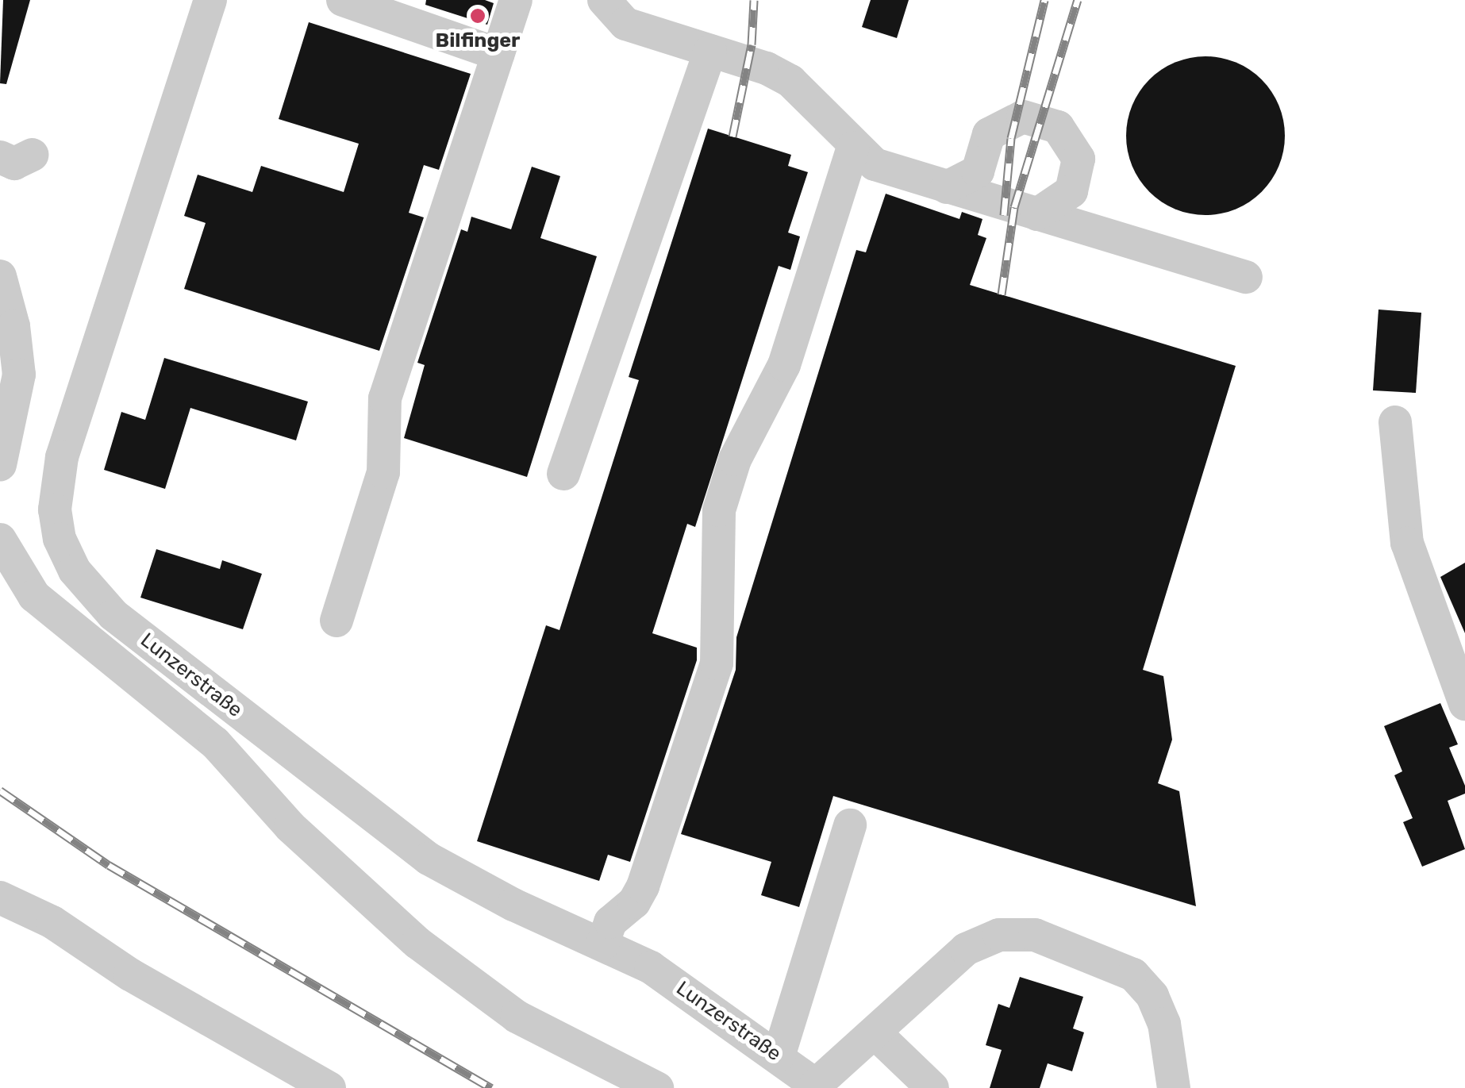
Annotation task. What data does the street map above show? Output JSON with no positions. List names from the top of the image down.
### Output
{
  "streets": {
    "street": ["Lunzerstraße"]
  },
  "places": ["Bilfinger"]
}
